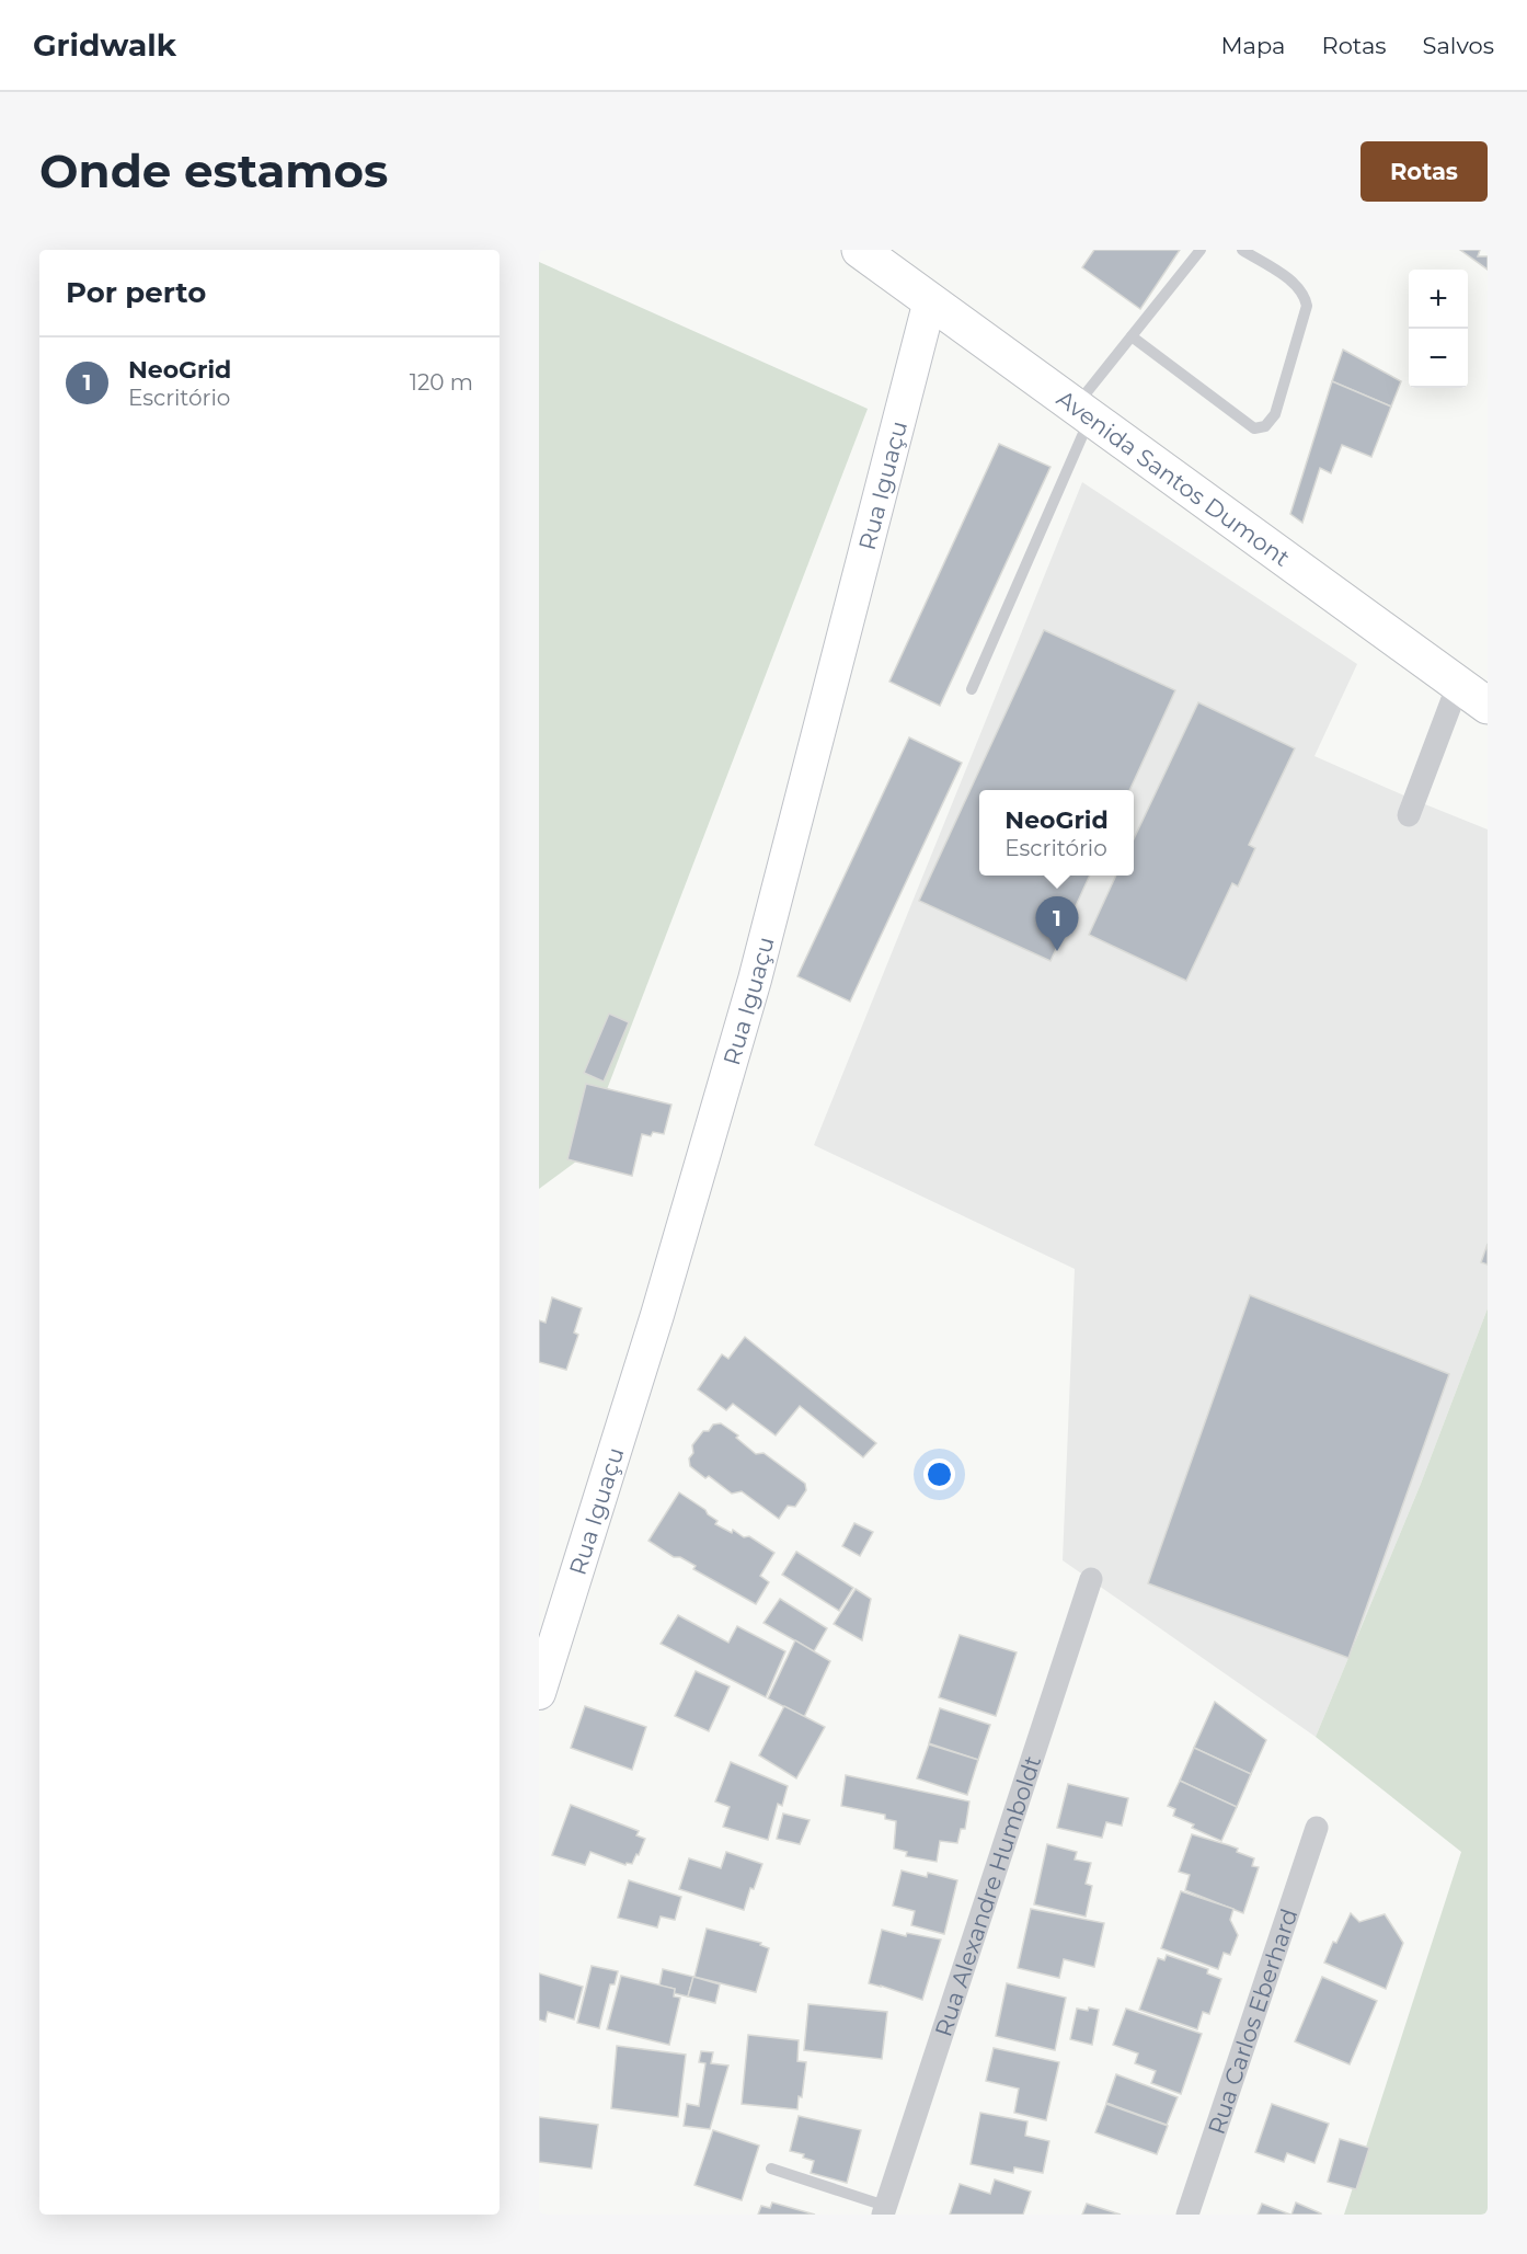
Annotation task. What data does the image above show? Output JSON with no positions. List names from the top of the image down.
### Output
{
  "streets": {
    "main road": ["Avenida Santos Dumont"],
    "street": ["Rua Iguaçu", "Rua Alexandre Humboldt", "Rua Carlos Eberhard"]
  },
  "crossings": [
    ["Avenida Santos Dumont", "Rua Iguaçu"]
  ],
  "page": {
    "header": "Gridwalk",
    "nav": ["Mapa", "Rotas", "Salvos"],
    "buttons": "Rotas",
    "title": "Onde estamos",
    "heading": "Por perto",
    "map_buttons": ["+", "−"],
    "list": [
      {
        "mark": "1",
        "name": "NeoGrid",
        "note": "Escritório",
        "value": "120 m"
      }
    ],
    "popup": ["NeoGrid", "Escritório"],
    "pins": "1"
  }
}
